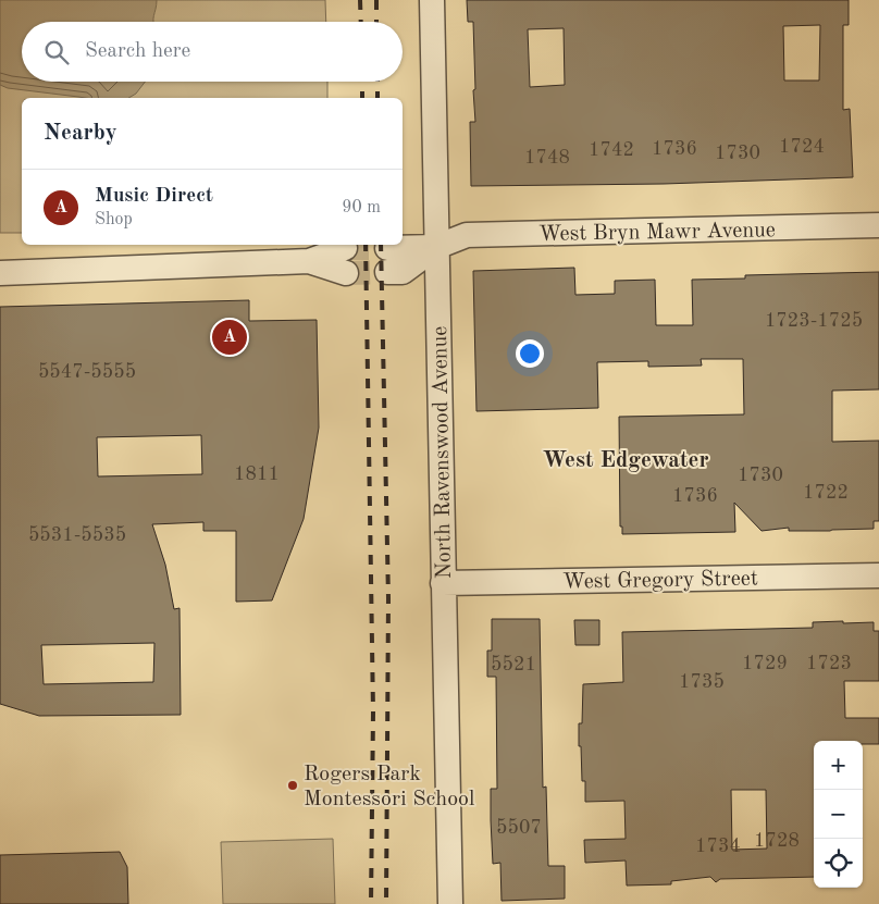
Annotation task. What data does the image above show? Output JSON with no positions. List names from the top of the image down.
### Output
{
  "streets": {
    "street": ["West Bryn Mawr Avenue", "North Ravenswood Avenue", "West Gregory Street"]
  },
  "crossings": [
    ["West Bryn Mawr Avenue", "North Ravenswood Avenue"],
    ["North Ravenswood Avenue", "West Gregory Street"]
  ],
  "districts": ["West Edgewater"],
  "places": ["Rogers Park Montessori School"],
  "house_numbers": [
    "1724",
    "1736",
    "1742",
    "1730",
    "1748",
    "1723-1725",
    "5547-5555",
    "1811",
    "1730",
    "1722",
    "1736",
    "5531-5535",
    "1729",
    "1723",
    "5521",
    "1735",
    "5507",
    "1728",
    "1734"
  ],
  "page": {
    "search": "Search here",
    "heading": "Nearby",
    "list": [
      {
        "mark": "A",
        "name": "Music Direct",
        "note": "Shop",
        "value": "90 m"
      }
    ],
    "pins": "A",
    "map_buttons": ["+", "−"]
  }
}
